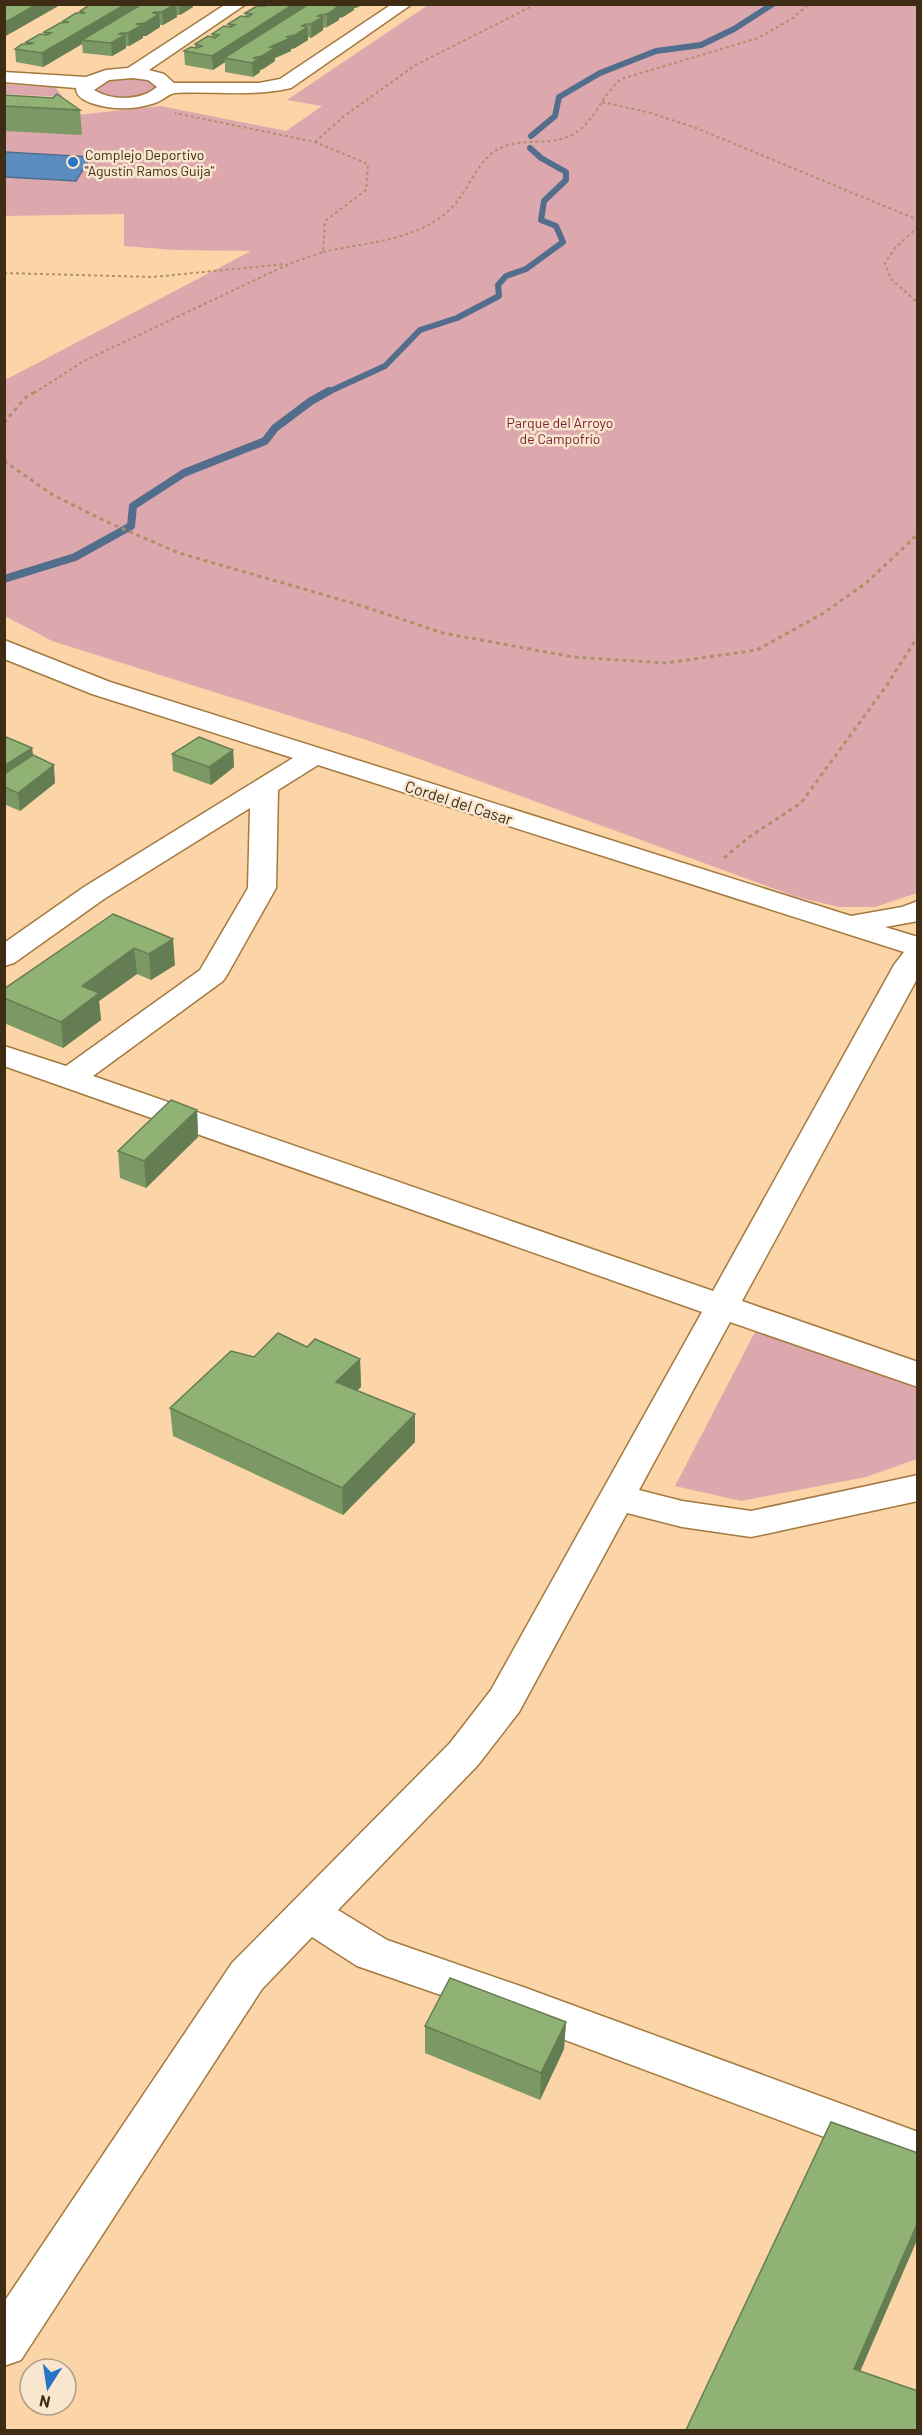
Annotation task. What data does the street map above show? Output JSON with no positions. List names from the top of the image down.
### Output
{
  "streets": {
    "street": ["Cordel del Casar"]
  },
  "parks": ["Parque del Arroyo de Campofrío"],
  "places": ["Complejo Deportivo \"Agustín Ramos Guija\""],
  "north": "bottom"
}
